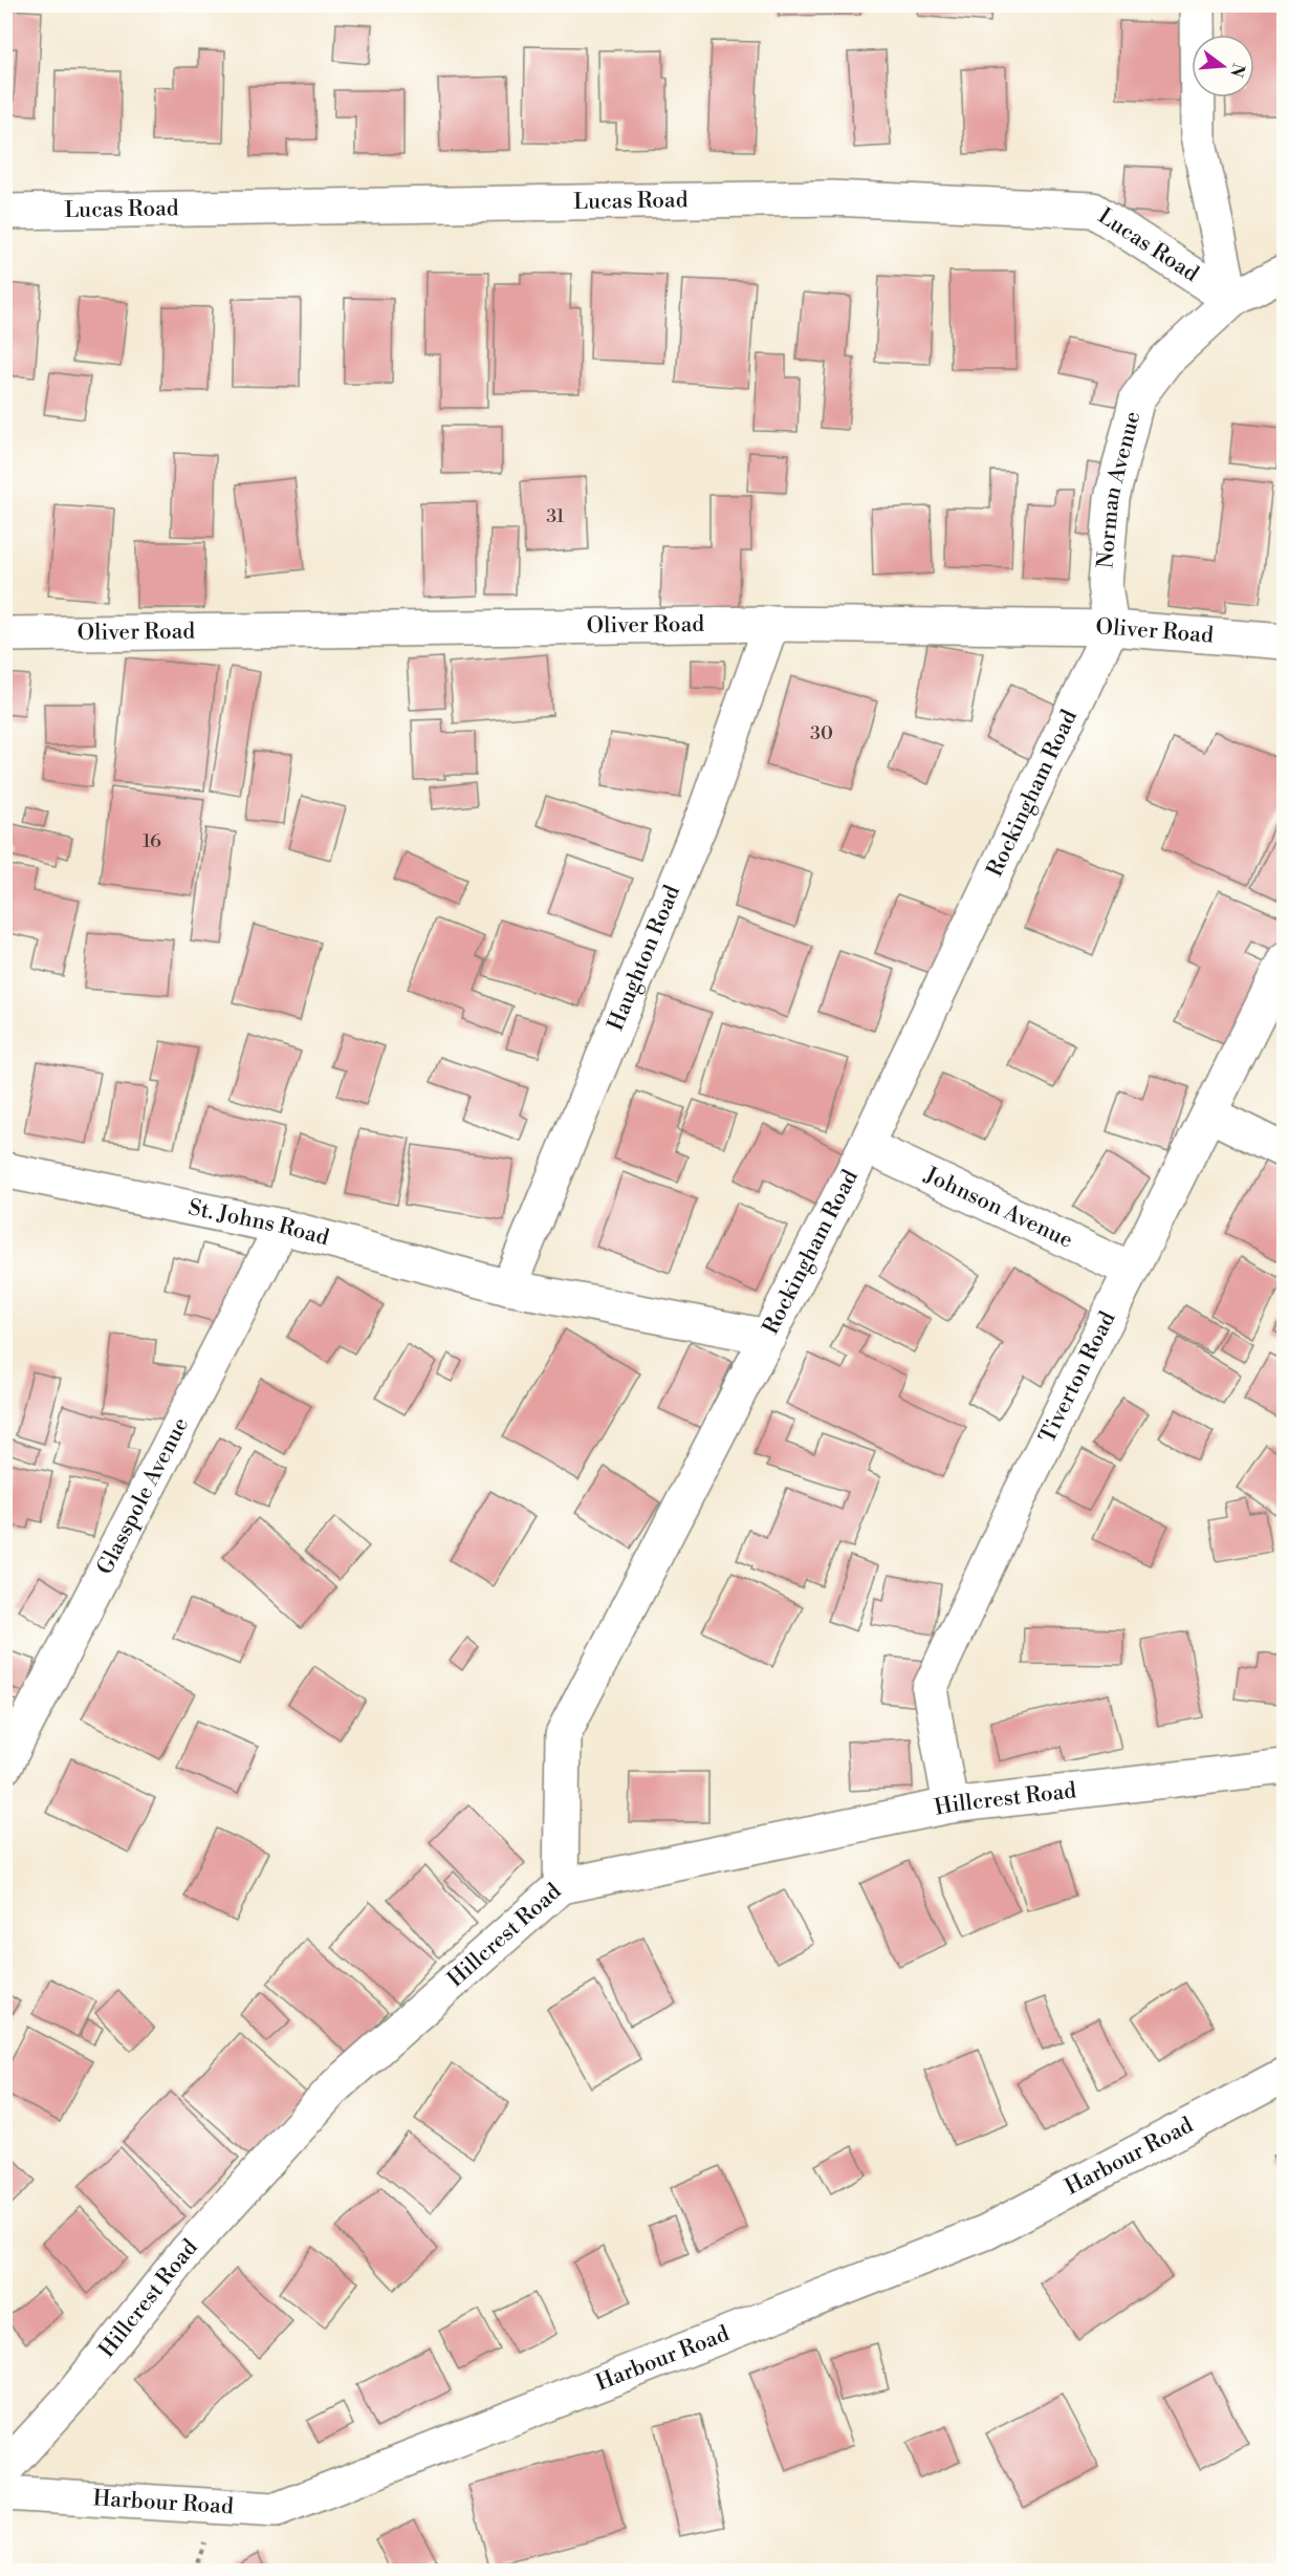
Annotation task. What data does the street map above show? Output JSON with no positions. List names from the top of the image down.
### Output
{
  "streets": {
    "street": [
      "Lucas Road",
      "Norman Avenue",
      "Oliver Road",
      "Rockingham Road",
      "Haughton Road",
      "Johnson Avenue",
      "St. Johns Road",
      "Tiverton Road",
      "Glasspole Avenue",
      "Hillcrest Road",
      "Harbour Road"
    ]
  },
  "crossings": [
    ["Lucas Road", "Norman Avenue"],
    ["Norman Avenue", "Oliver Road"],
    ["Norman Avenue", "Rockingham Road"],
    ["Oliver Road", "Rockingham Road"],
    ["Oliver Road", "Haughton Road"],
    ["Rockingham Road", "Johnson Avenue"],
    ["Rockingham Road", "St. Johns Road"],
    ["Rockingham Road", "Hillcrest Road"],
    ["Haughton Road", "St. Johns Road"],
    ["Johnson Avenue", "Tiverton Road"],
    ["St. Johns Road", "Glasspole Avenue"],
    ["Tiverton Road", "Hillcrest Road"]
  ],
  "house_numbers": ["31", "30", "16"],
  "north": "right"
}
